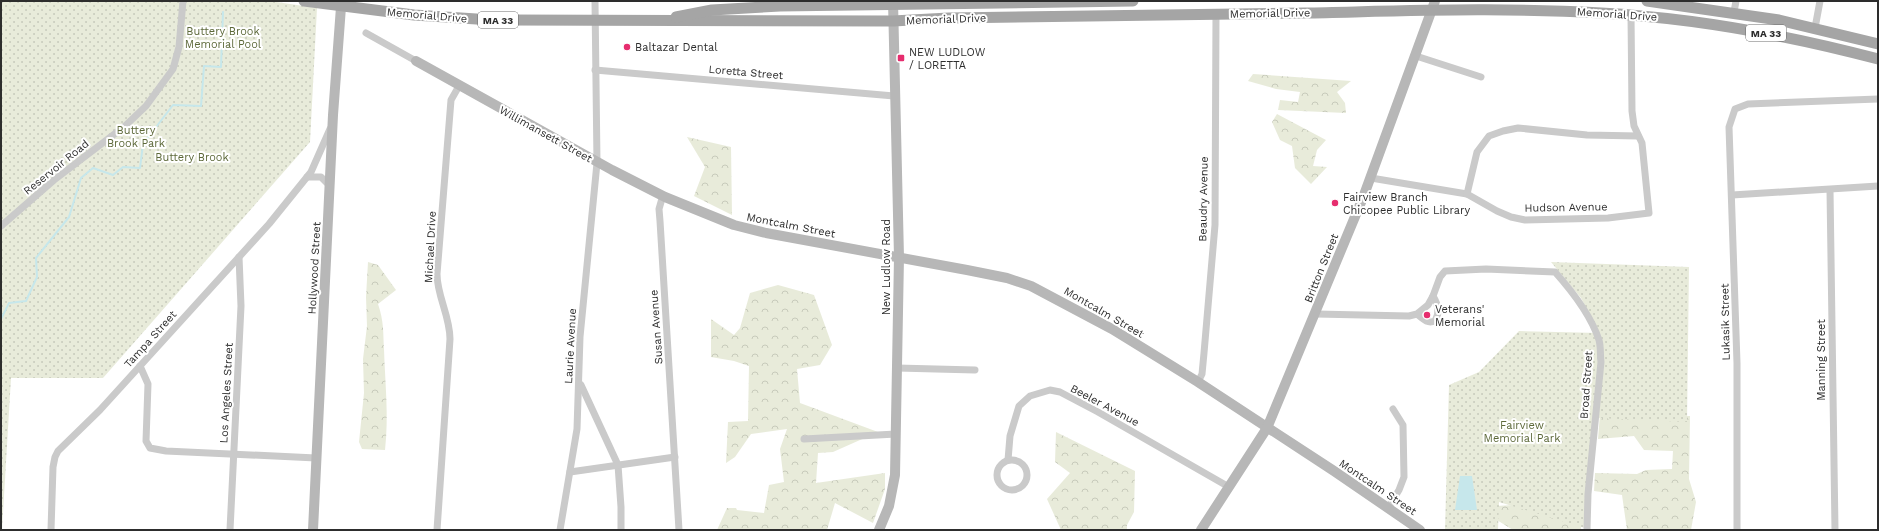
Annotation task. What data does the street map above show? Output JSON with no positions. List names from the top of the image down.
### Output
{
  "streets": {
    "main road": ["Memorial Drive", "MA 33"],
    "street": [
      "Loretta Street",
      "Willimansett Street",
      "Reservoir Road",
      "Beaudry Avenue",
      "Hudson Avenue",
      "Montcalm Street",
      "Michael Drive",
      "New Ludlow Road",
      "Hollywood Street",
      "Britton Street",
      "Lukasik Street",
      "Susan Avenue",
      "Tampa Street",
      "Laurie Avenue",
      "Manning Street",
      "Broad Street",
      "Los Angeles Street",
      "Beeler Avenue"
    ]
  },
  "crossings": [
    ["Memorial Drive", "MA 33"],
    ["Memorial Drive", "Beaudry Avenue"],
    ["Memorial Drive", "New Ludlow Road"],
    ["Memorial Drive", "Hollywood Street"],
    ["Memorial Drive", "Britton Street"],
    ["Memorial Drive", "Laurie Avenue"],
    ["MA 33", "Hollywood Street"],
    ["Loretta Street", "New Ludlow Road"],
    ["Loretta Street", "Laurie Avenue"],
    ["Willimansett Street", "Montcalm Street"],
    ["Willimansett Street", "Michael Drive"],
    ["Willimansett Street", "Susan Avenue"],
    ["Willimansett Street", "Laurie Avenue"],
    ["Beaudry Avenue", "Montcalm Street"],
    ["Hudson Avenue", "Britton Street"],
    ["Montcalm Street", "New Ludlow Road"],
    ["Montcalm Street", "Britton Street"],
    ["Hollywood Street", "Tampa Street"],
    ["Britton Street", "Beeler Avenue"],
    ["Tampa Street", "Los Angeles Street"]
  ],
  "parks": [
    "Buttery Brook Memorial Pool",
    "Buttery Brook Park",
    "Buttery Brook",
    "Fairview Memorial Park"
  ],
  "places": {
    "other": ["Baltazar Dental", "Fairview Branch Chicopee Public Library", "Veterans' Memorial"],
    "transit": ["NEW LUDLOW / LORETTA"]
  }
}
